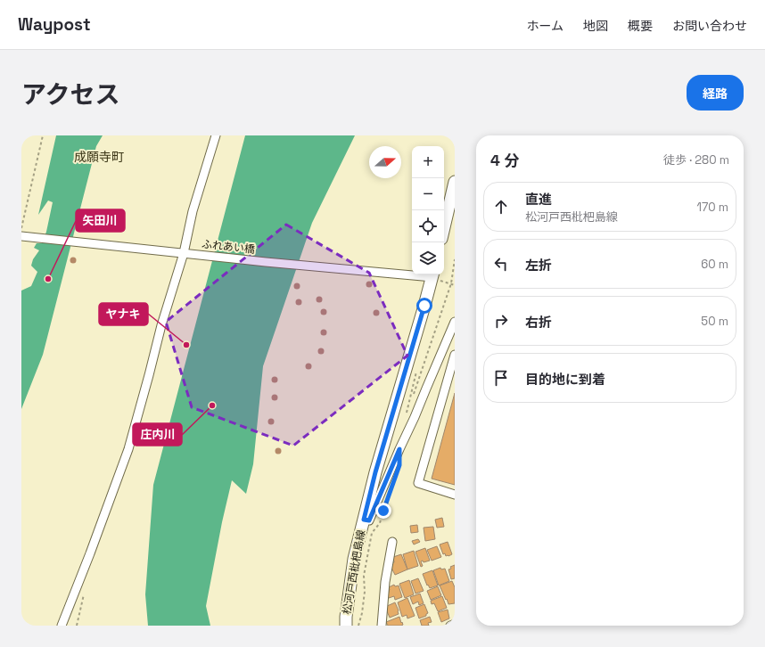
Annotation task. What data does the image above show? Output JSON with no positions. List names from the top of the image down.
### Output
{
  "streets": {
    "main road": ["松河戸西枇杷島線"],
    "street": ["ふれあい橋"]
  },
  "crossings": [
    ["ふれあい橋", "松河戸西枇杷島線"]
  ],
  "districts": ["成願寺町"],
  "places": ["矢田川", "ヤナキ", "庄内川"],
  "north": "right",
  "page": {
    "header": "Waypost",
    "nav": [
      "ホーム",
      "地図",
      "概要",
      "お問い合わせ"
    ],
    "title": "アクセス",
    "buttons": "経路",
    "heading": ["4 分", "徒歩 · 280 m"],
    "map_buttons": ["+", "−"],
    "list": [
      ["直進", "松河戸西枇杷島線", "170 m"],
      ["左折", "60 m"],
      ["右折", "50 m"],
      "目的地に到着"
    ]
  }
}
